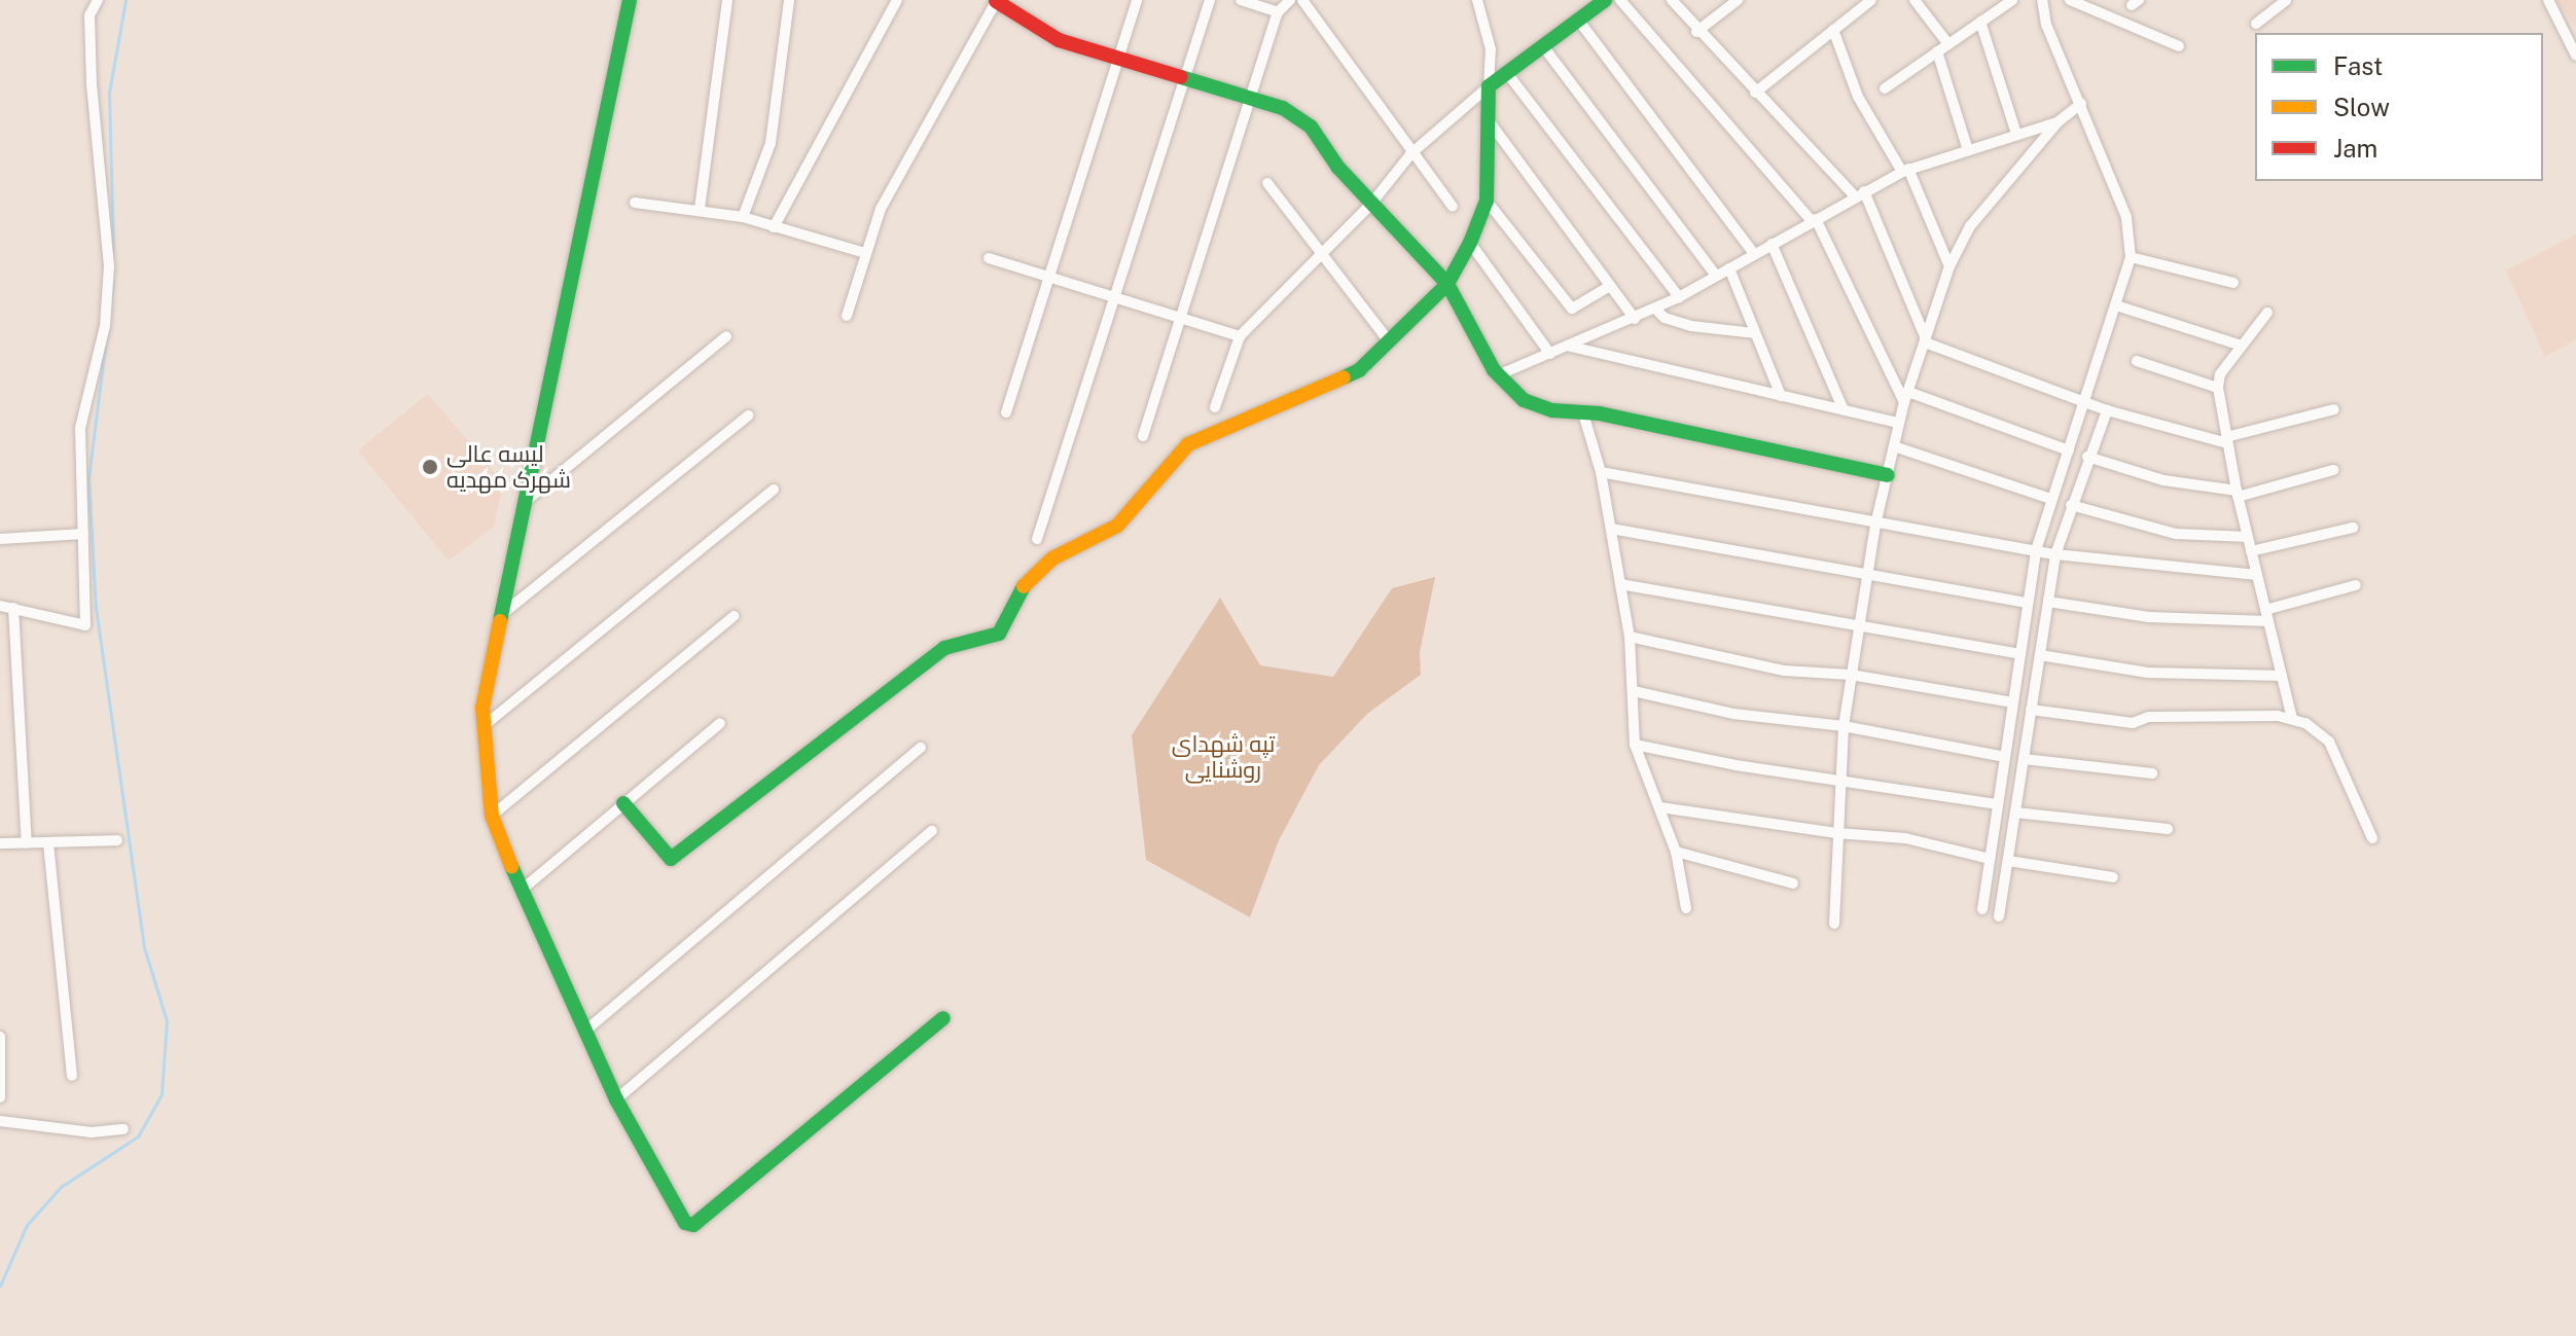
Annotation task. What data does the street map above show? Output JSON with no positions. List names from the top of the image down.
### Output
{
  "parks": ["تپه شهدای روشنایی"],
  "places": ["لیسه عالی شهرک مهدیه"],
  "legend": ["Fast", "Slow", "Jam"]
}
